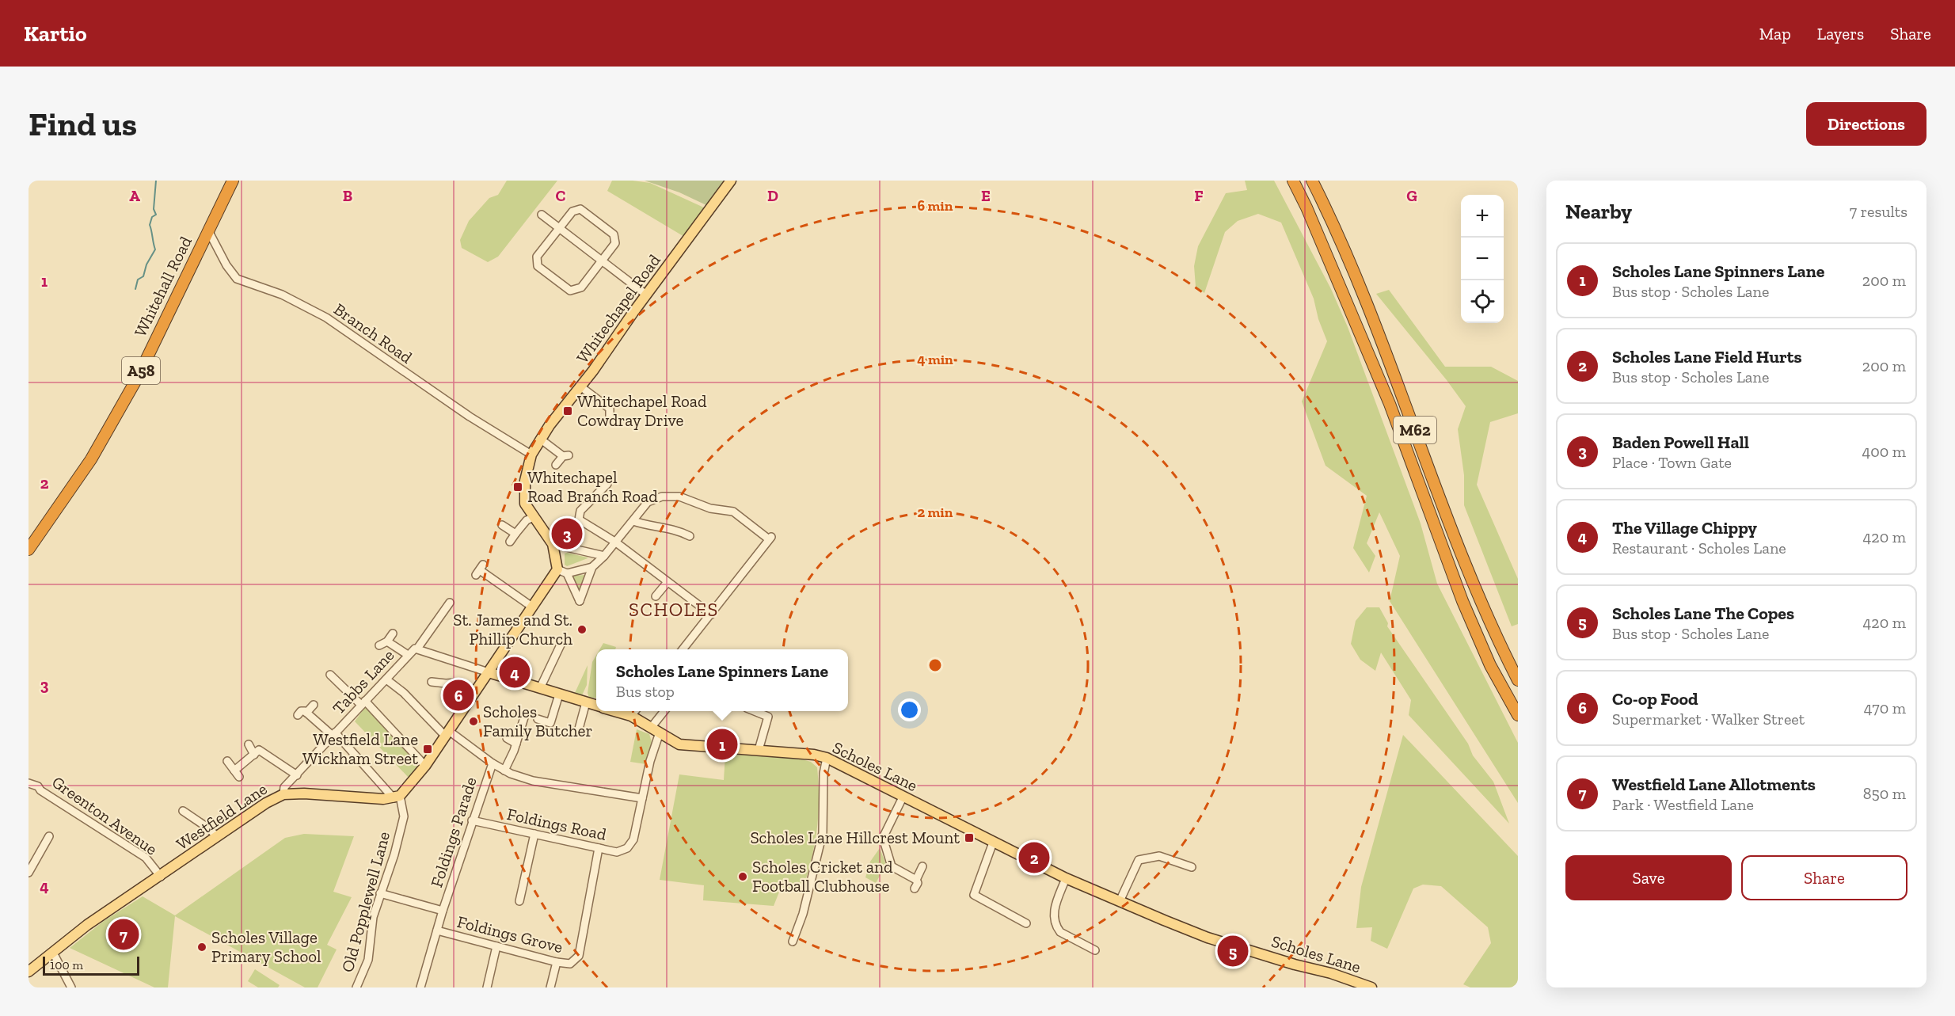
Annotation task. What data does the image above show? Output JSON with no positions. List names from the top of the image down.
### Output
{
  "streets": {
    "highway": ["Whitehall Road", "A58", "M62"],
    "main road": ["Whitechapel Road", "Scholes Lane", "Westfield Lane"],
    "street": [
      "Branch Road",
      "Tabbs Lane",
      "Greenton Avenue",
      "Foldings Road",
      "Foldings Parade",
      "Old Popplewell Lane",
      "Foldings Grove"
    ]
  },
  "crossings": [
    ["Whitehall Road", "Branch Road"],
    ["Whitechapel Road", "Branch Road"],
    ["Tabbs Lane", "Scholes Lane"],
    ["Tabbs Lane", "Westfield Lane"],
    ["Scholes Lane", "Foldings Road"],
    ["Greenton Avenue", "Westfield Lane"],
    ["Westfield Lane", "Old Popplewell Lane"],
    ["Foldings Road", "Foldings Parade"],
    ["Foldings Road", "Foldings Grove"],
    ["Foldings Parade", "Old Popplewell Lane"],
    ["Foldings Parade", "Foldings Grove"]
  ],
  "districts": ["SCHOLES"],
  "places": {
    "transit": [
      "Whitechapel Road Cowdray Drive",
      "Whitechapel Road Branch Road",
      "Westfield Lane Wickham Street",
      "Scholes Lane Hillcrest Mount"
    ],
    "other": [
      "St. James and St. Phillip Church",
      "Scholes Family Butcher",
      "Scholes Cricket and Football Clubhouse",
      "Scholes Village Primary School"
    ]
  },
  "scale_bar": "100 m",
  "page": {
    "header": "Kartio",
    "nav": ["Map", "Layers", "Share"],
    "buttons": [
      "Directions",
      ["Save", "Share"]
    ],
    "title": "Find us",
    "heading": ["Nearby", "7 results"],
    "map_buttons": ["+", "−"],
    "list": [
      {
        "mark": "1",
        "name": "Scholes Lane Spinners Lane",
        "note": "Bus stop · Scholes Lane",
        "value": "200 m"
      },
      {
        "mark": "2",
        "name": "Scholes Lane Field Hurts",
        "note": "Bus stop · Scholes Lane",
        "value": "200 m"
      },
      {
        "mark": "3",
        "name": "Baden Powell Hall",
        "note": "Place · Town Gate",
        "value": "400 m"
      },
      {
        "mark": "4",
        "name": "The Village Chippy",
        "note": "Restaurant · Scholes Lane",
        "value": "420 m"
      },
      {
        "mark": "5",
        "name": "Scholes Lane The Copes",
        "note": "Bus stop · Scholes Lane",
        "value": "420 m"
      },
      {
        "mark": "6",
        "name": "Co-op Food",
        "note": "Supermarket · Walker Street",
        "value": "470 m"
      },
      {
        "mark": "7",
        "name": "Westfield Lane Allotments",
        "note": "Park · Westfield Lane",
        "value": "850 m"
      }
    ],
    "pins": [
      "3",
      "4",
      "6",
      "1",
      "2",
      "7",
      "5"
    ],
    "popup": ["Scholes Lane Spinners Lane", "Bus stop"],
    "scale": "100 m"
  },
  "grid": {
    "columns": [
      "A",
      "B",
      "C",
      "D",
      "E",
      "F",
      "G"
    ],
    "rows": [
      "1",
      "2",
      "3",
      "4"
    ]
  },
  "rings": ["6 min", "4 min", "2 min"]
}
